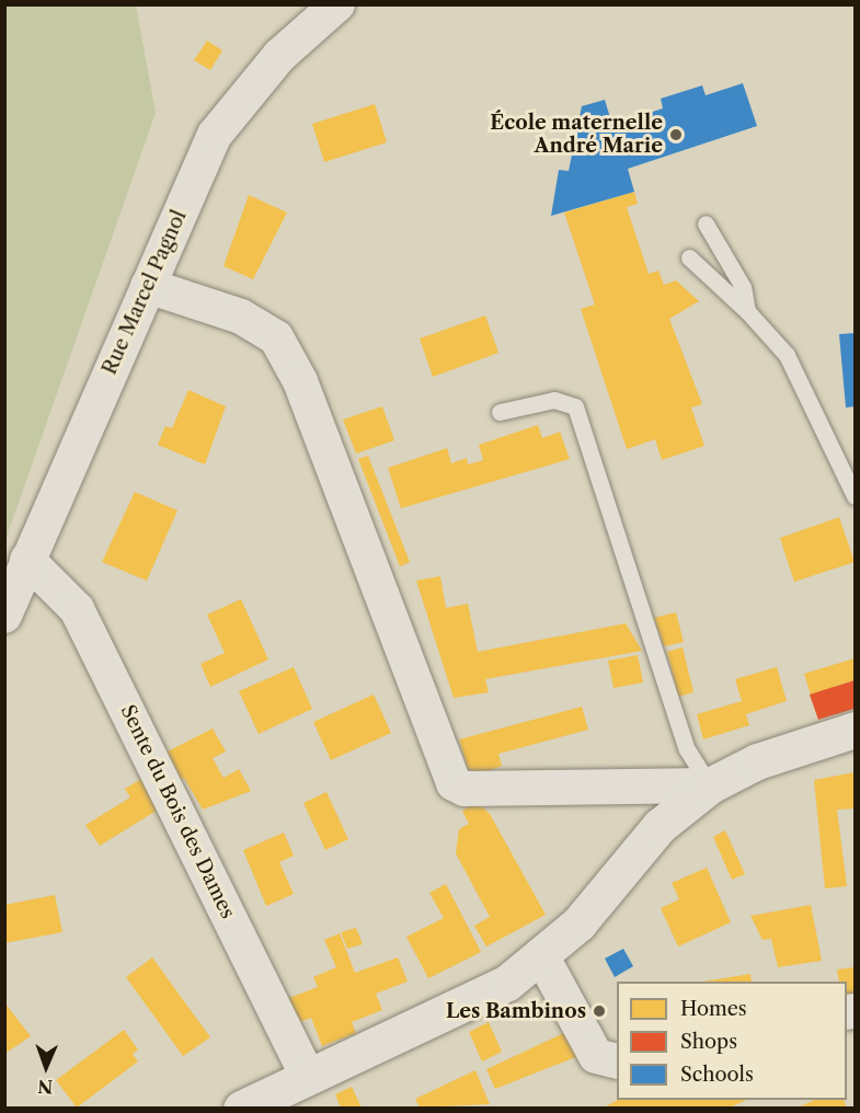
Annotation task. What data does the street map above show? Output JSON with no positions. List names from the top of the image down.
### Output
{
  "streets": {
    "street": ["Rue Marcel Pagnol", "Sente du Bois des Dames"]
  },
  "crossings": [
    ["Rue Marcel Pagnol", "Sente du Bois des Dames"]
  ],
  "places": ["École maternelle André Marie", "Les Bambinos"],
  "legend": ["Homes", "Shops", "Schools"],
  "north": "bottom"
}
